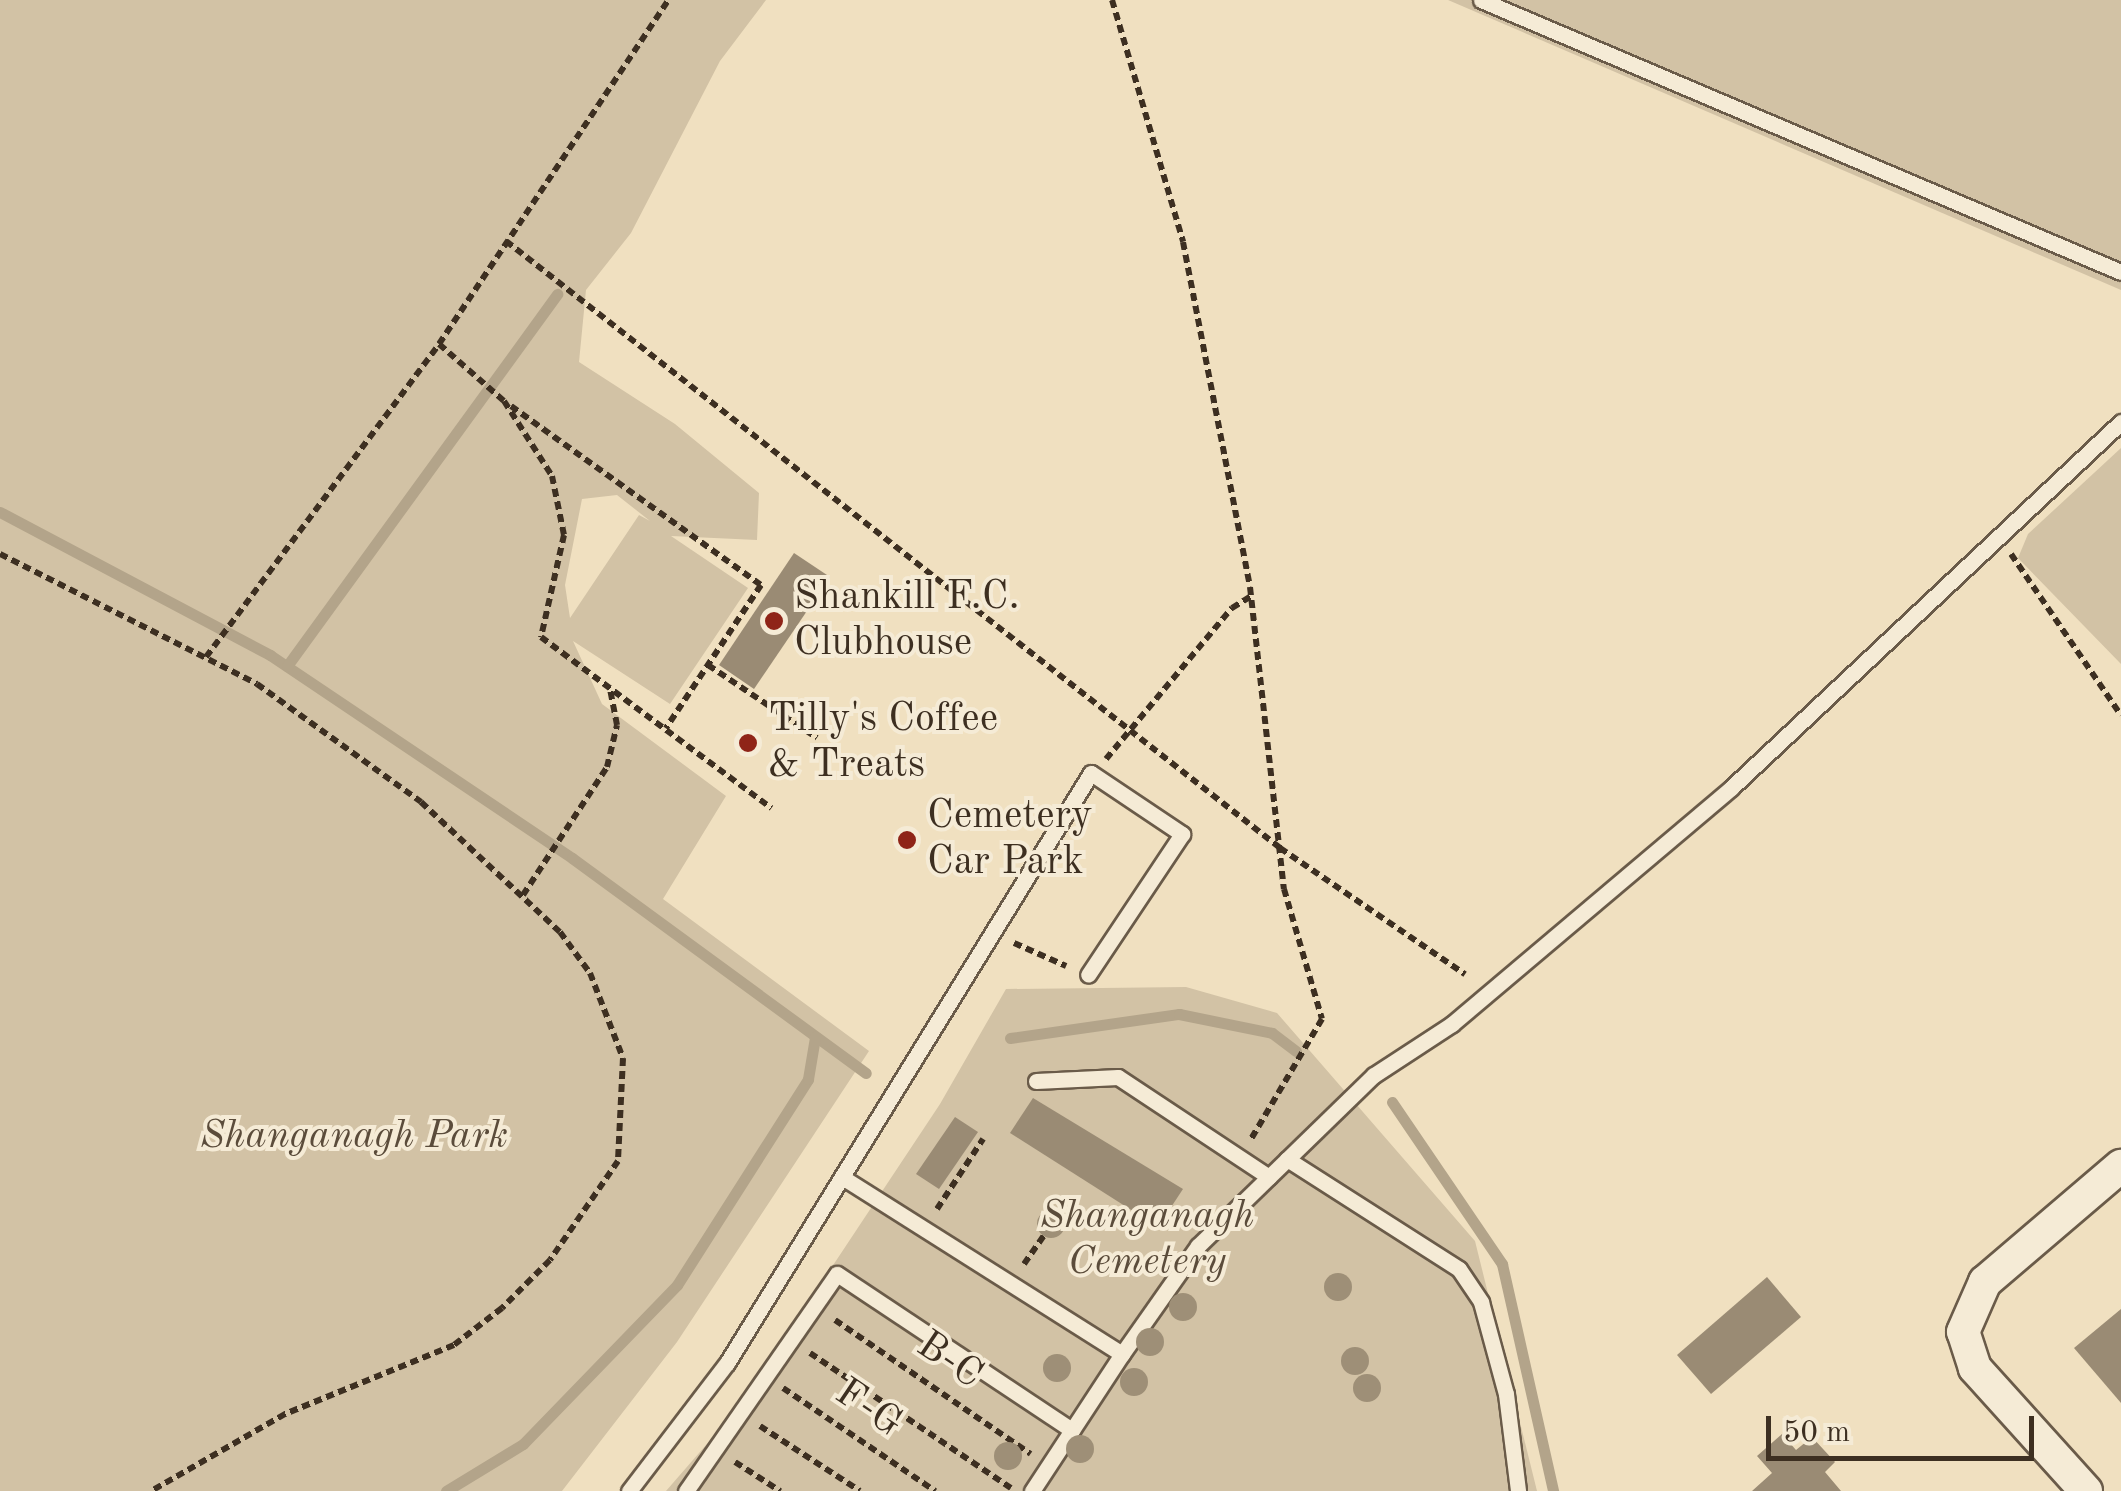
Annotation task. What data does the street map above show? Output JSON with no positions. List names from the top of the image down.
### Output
{
  "streets": {
    "path": ["B-C", "F-G"]
  },
  "parks": ["Shanganagh Park", "Shanganagh Cemetery"],
  "places": ["Shankill F.C. Clubhouse", "Tilly's Coffee & Treats", "Cemetery Car Park"],
  "scale_bar": "50 m"
}
